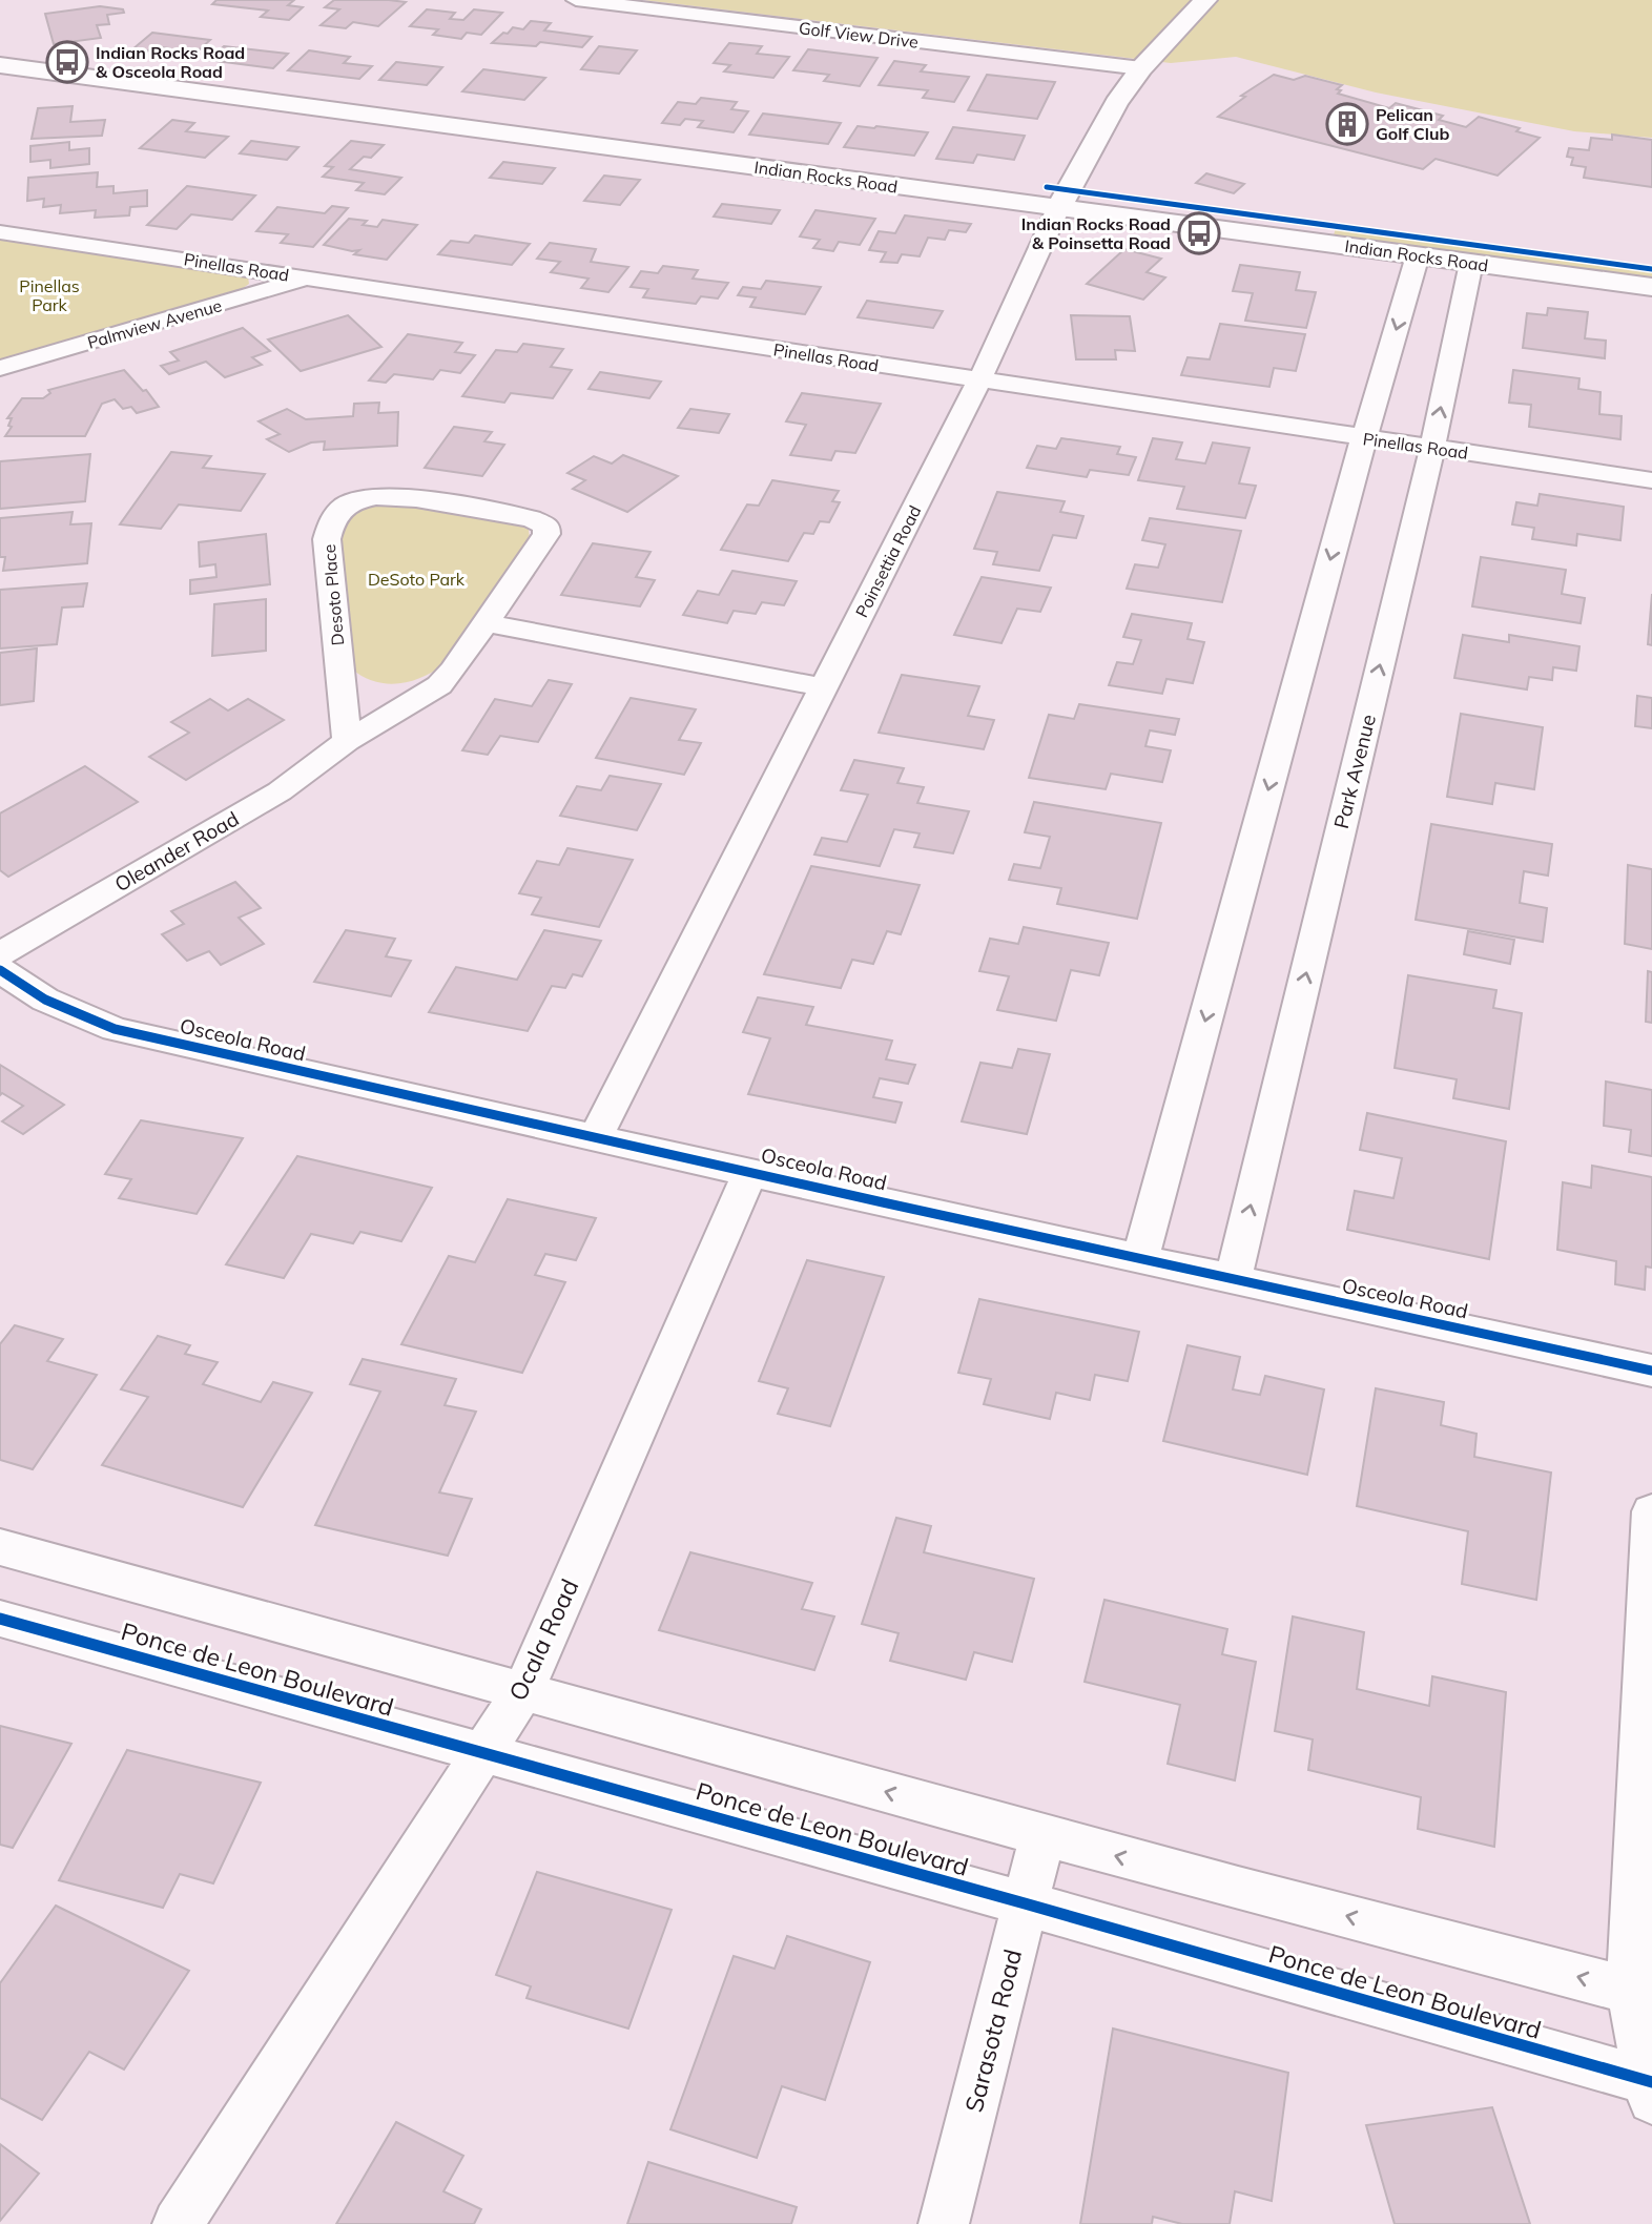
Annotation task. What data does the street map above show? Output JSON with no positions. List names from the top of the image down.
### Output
{
  "streets": {
    "street": [
      "Golf View Drive",
      "Indian Rocks Road",
      "Pinellas Road",
      "Palmview Avenue",
      "Poinsettia Road",
      "Desoto Place",
      "Park Avenue",
      "Oleander Road",
      "Osceola Road",
      "Ocala Road",
      "Ponce de Leon Boulevard",
      "Sarasota Road"
    ]
  },
  "crossings": [
    ["Golf View Drive", "Poinsettia Road"],
    ["Indian Rocks Road", "Poinsettia Road"],
    ["Indian Rocks Road", "Park Avenue"],
    ["Pinellas Road", "Palmview Avenue"],
    ["Pinellas Road", "Poinsettia Road"],
    ["Pinellas Road", "Park Avenue"],
    ["Poinsettia Road", "Osceola Road"],
    ["Desoto Place", "Oleander Road"],
    ["Park Avenue", "Osceola Road"],
    ["Osceola Road", "Ocala Road"],
    ["Ocala Road", "Ponce de Leon Boulevard"],
    ["Ponce de Leon Boulevard", "Sarasota Road"]
  ],
  "parks": ["Pinellas Park", "DeSoto Park"],
  "places": {
    "bus stop": ["Indian Rocks Road & Osceola Road", "Indian Rocks Road & Poinsetta Road"],
    "building": ["Pelican Golf Club"]
  }
}
